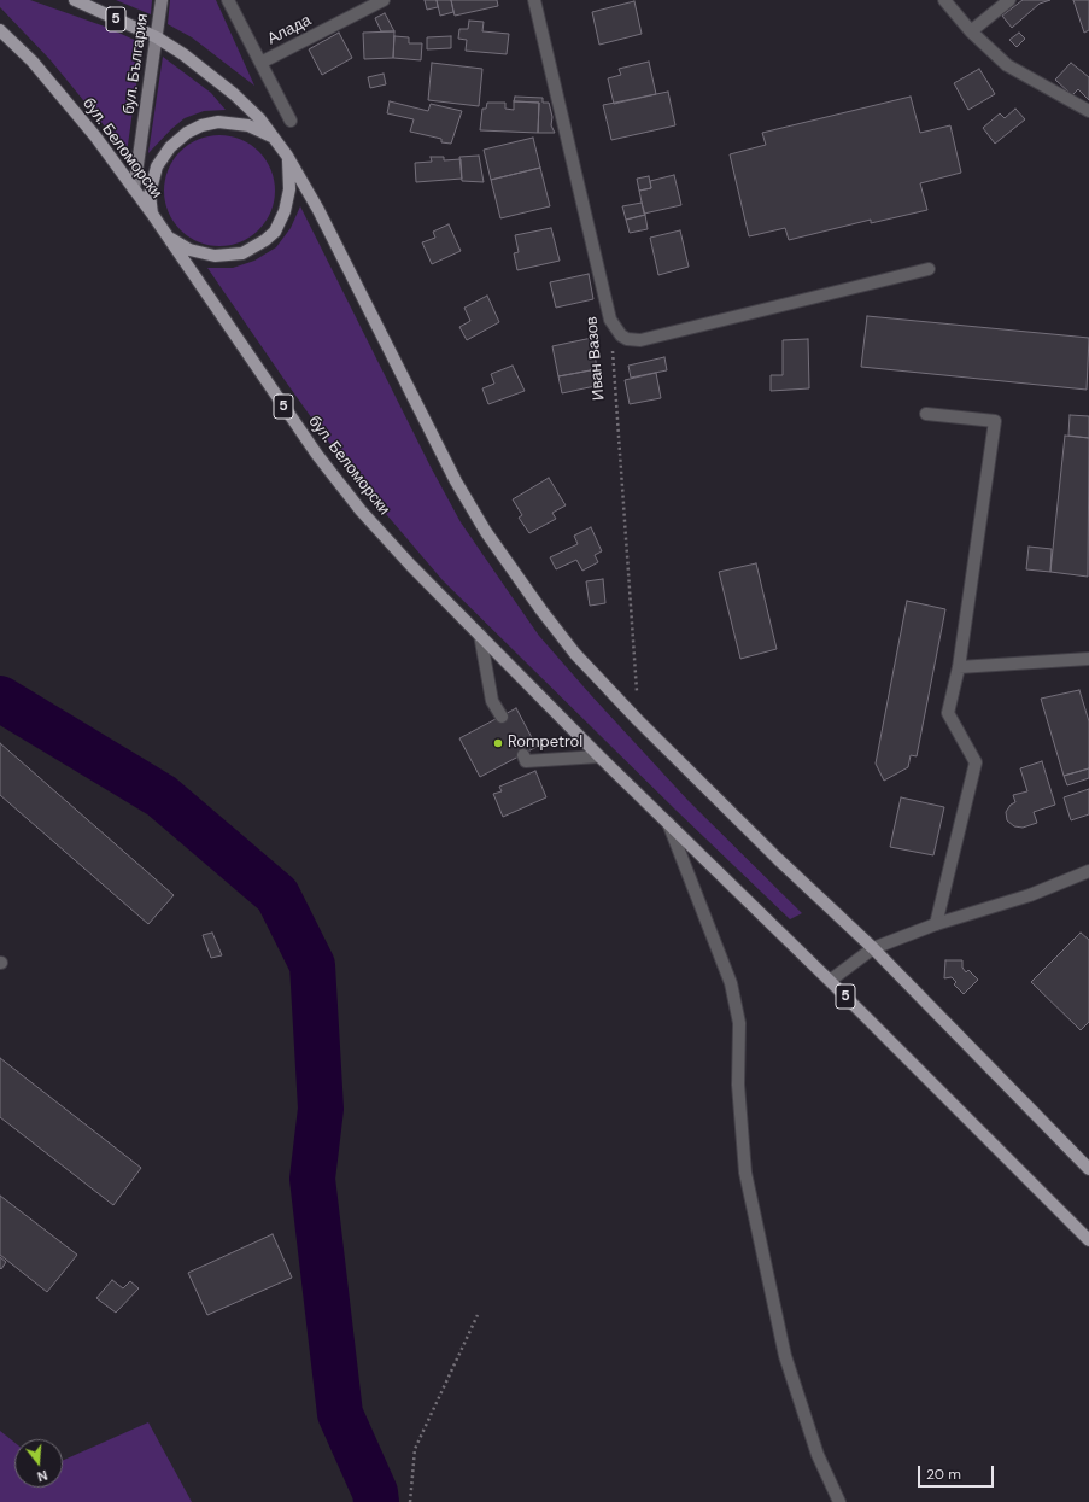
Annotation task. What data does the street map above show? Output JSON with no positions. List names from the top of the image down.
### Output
{
  "streets": {
    "main road": ["5", "бул. България", "бул. Беломорски"],
    "street": ["Алада", "Иван Вазов"]
  },
  "crossings": [
    ["5", "бул. България"],
    ["5", "бул. Беломорски"],
    ["5", "Иван Вазов"],
    ["бул. България", "бул. Беломорски"]
  ],
  "places": ["Rompetrol"],
  "scale_bar": "20 m",
  "north": "bottom"
}
